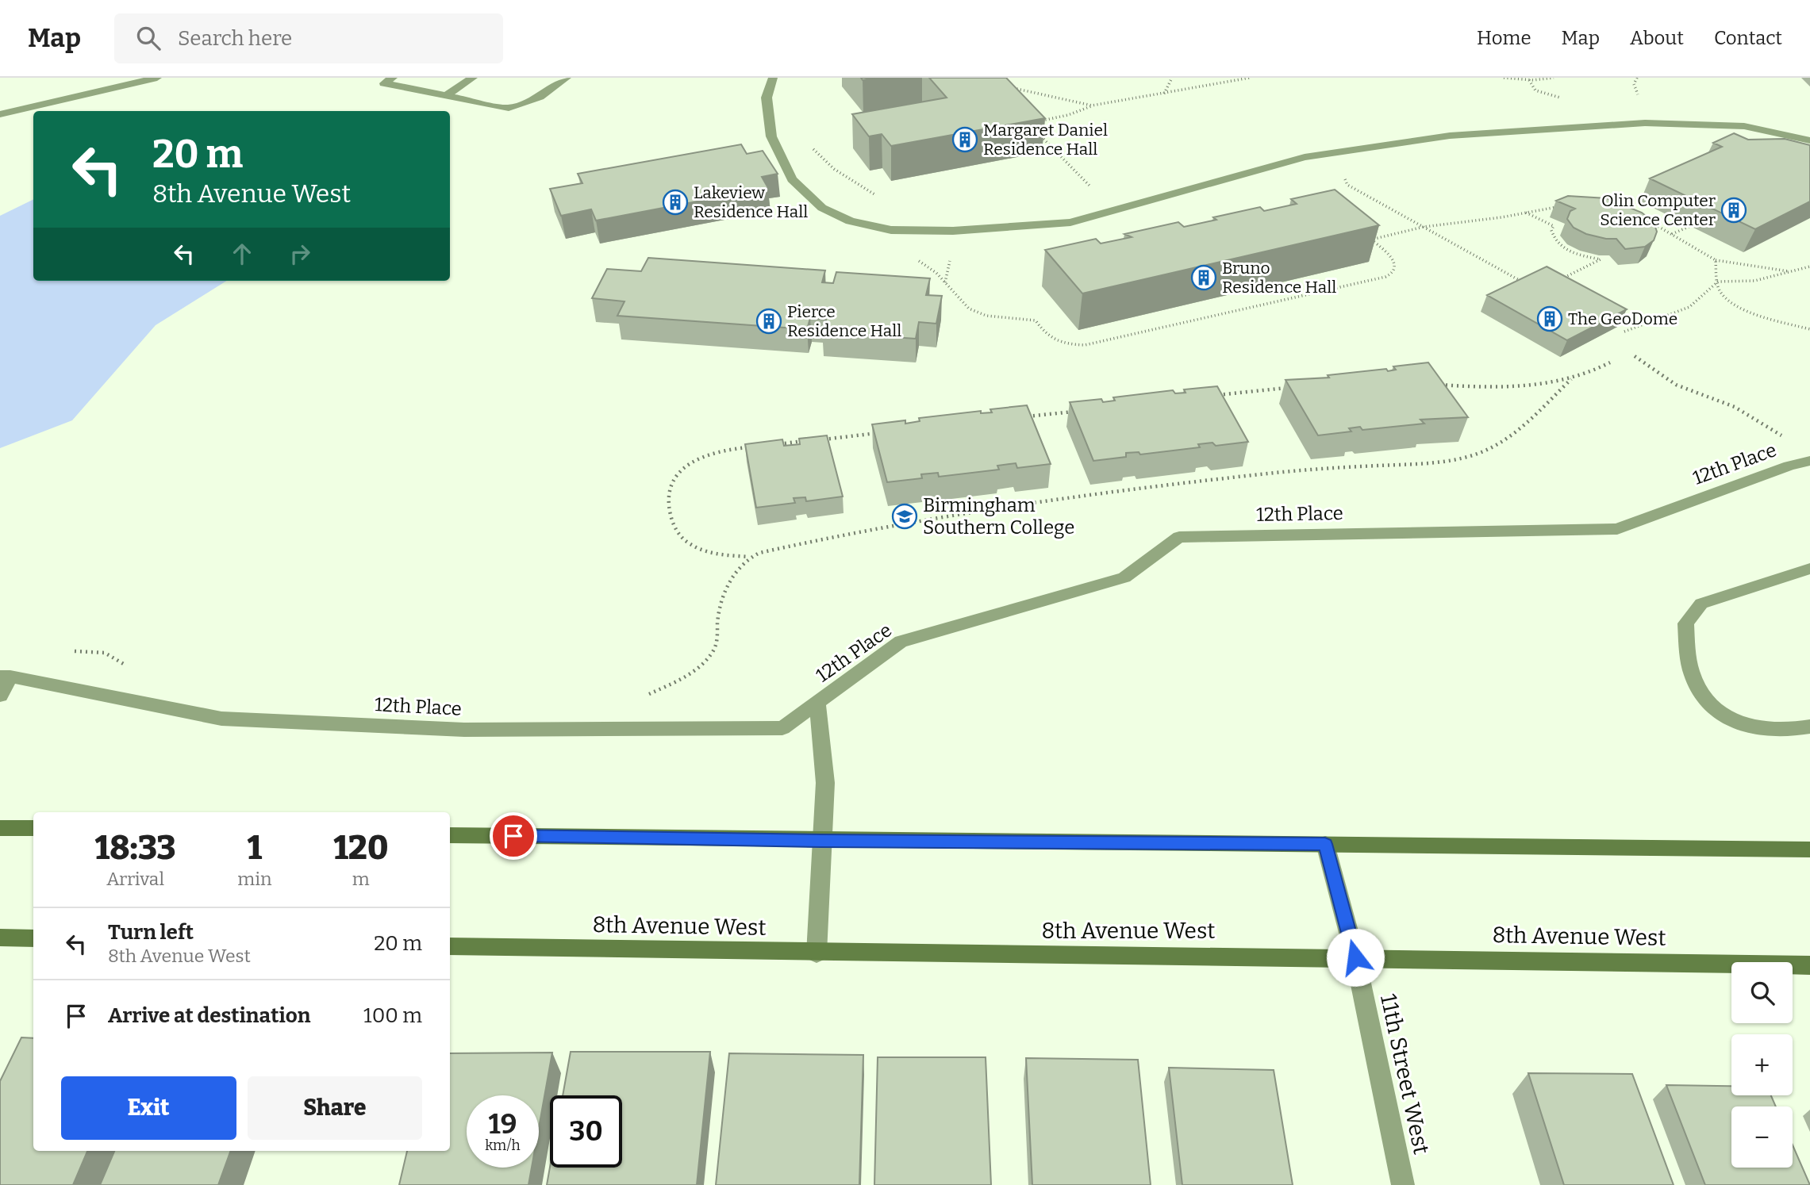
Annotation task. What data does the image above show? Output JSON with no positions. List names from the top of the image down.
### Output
{
  "streets": {
    "main road": ["8th Avenue West"],
    "street": ["12th Place", "11th Street West"]
  },
  "crossings": [
    ["8th Avenue West", "11th Street West"]
  ],
  "places": {
    "building": [
      "Margaret Daniel Residence Hall",
      "Lakeview Residence Hall",
      "Olin Computer Science Center",
      "Bruno Residence Hall",
      "The GeoDome",
      "Pierce Residence Hall"
    ],
    "school or university": ["Birmingham Southern College"]
  },
  "page": {
    "header": "Map",
    "search": "Search here",
    "nav": [
      "Home",
      "Map",
      "About",
      "Contact"
    ],
    "turn": ["20 m", "8th Avenue West"],
    "eta": [
      "18:33",
      "Arrival",
      "1",
      "min",
      "120",
      "m"
    ],
    "list": [
      {
        "name": "Turn left",
        "note": "8th Avenue West",
        "value": "20 m"
      },
      {
        "name": "Arrive at destination",
        "value": "100 m"
      }
    ],
    "map_buttons": ["+", "−"],
    "buttons": ["Exit", "Share"],
    "speed": "19 km/h",
    "limit": "30"
  }
}
